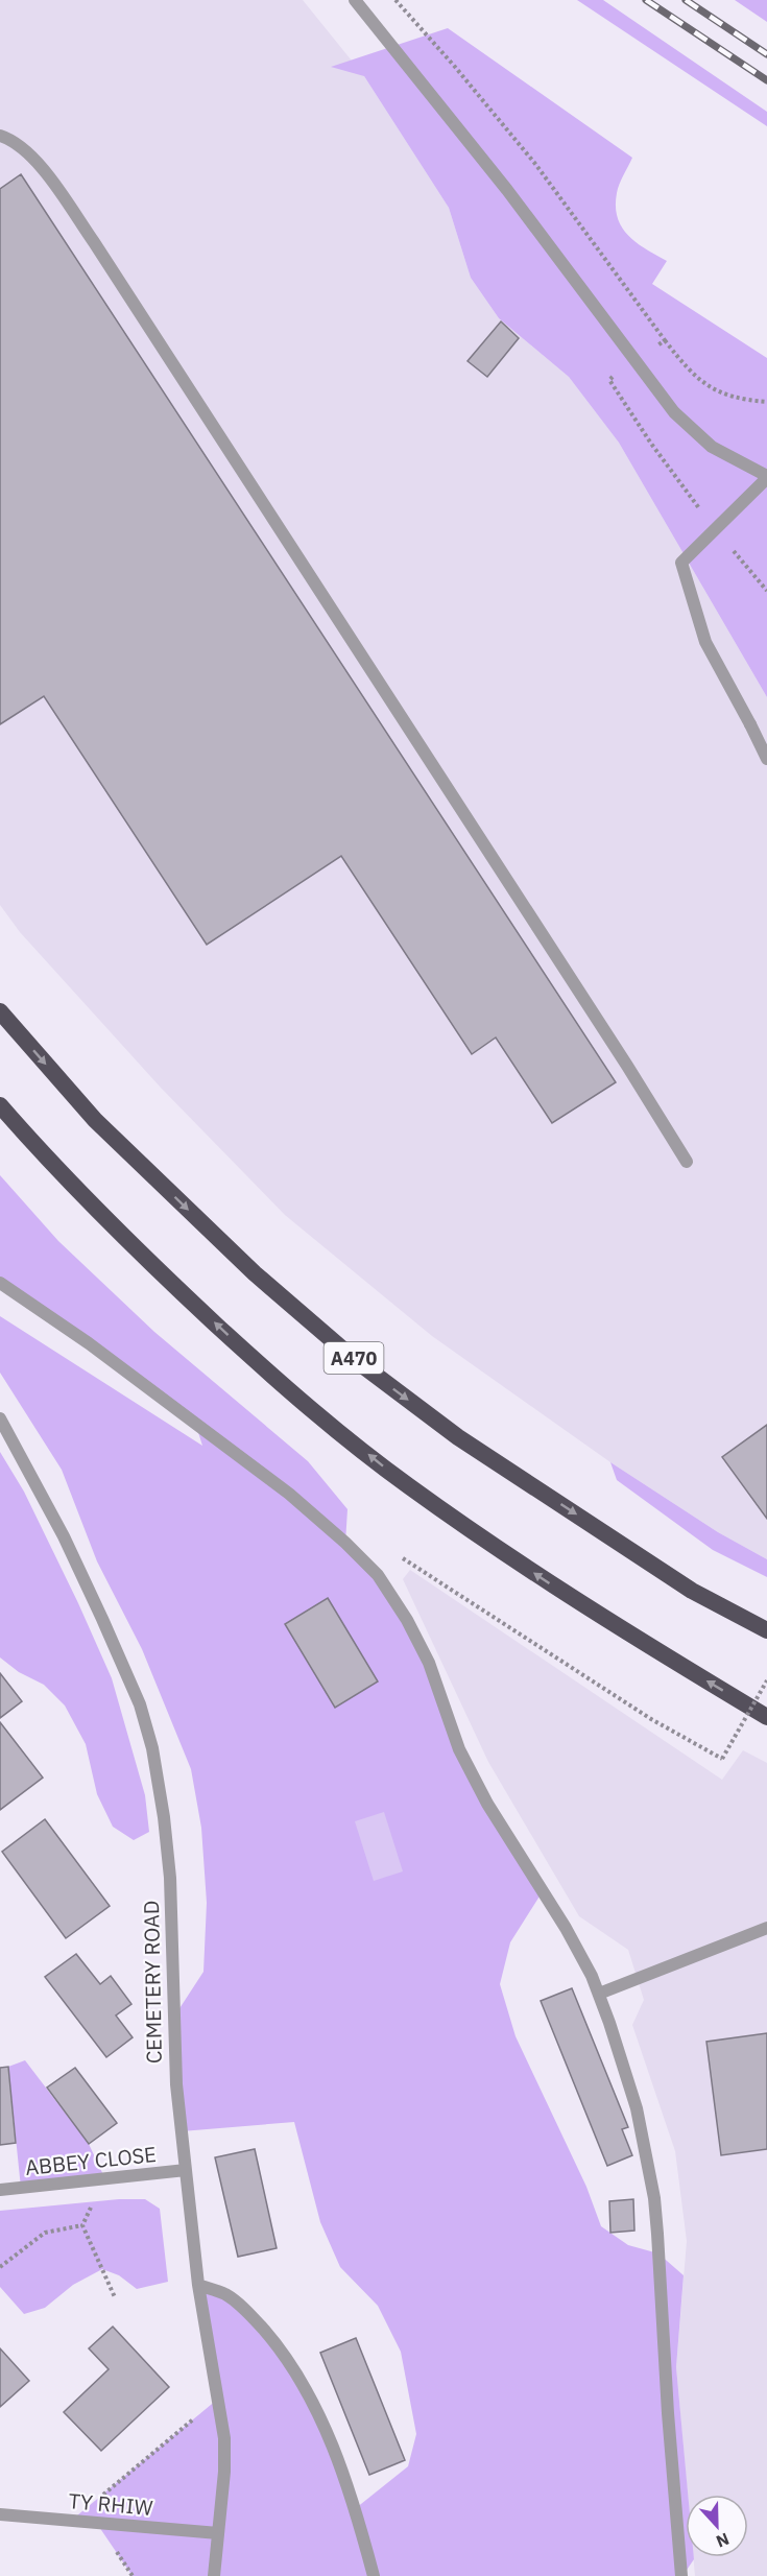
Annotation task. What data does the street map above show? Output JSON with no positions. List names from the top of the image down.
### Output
{
  "streets": {
    "highway": ["A470"],
    "street": ["CEMETERY ROAD", "ABBEY CLOSE", "TY RHIW"]
  },
  "crossings": [
    ["CEMETERY ROAD", "ABBEY CLOSE"],
    ["CEMETERY ROAD", "TY RHIW"]
  ],
  "north": "bottom"
}
